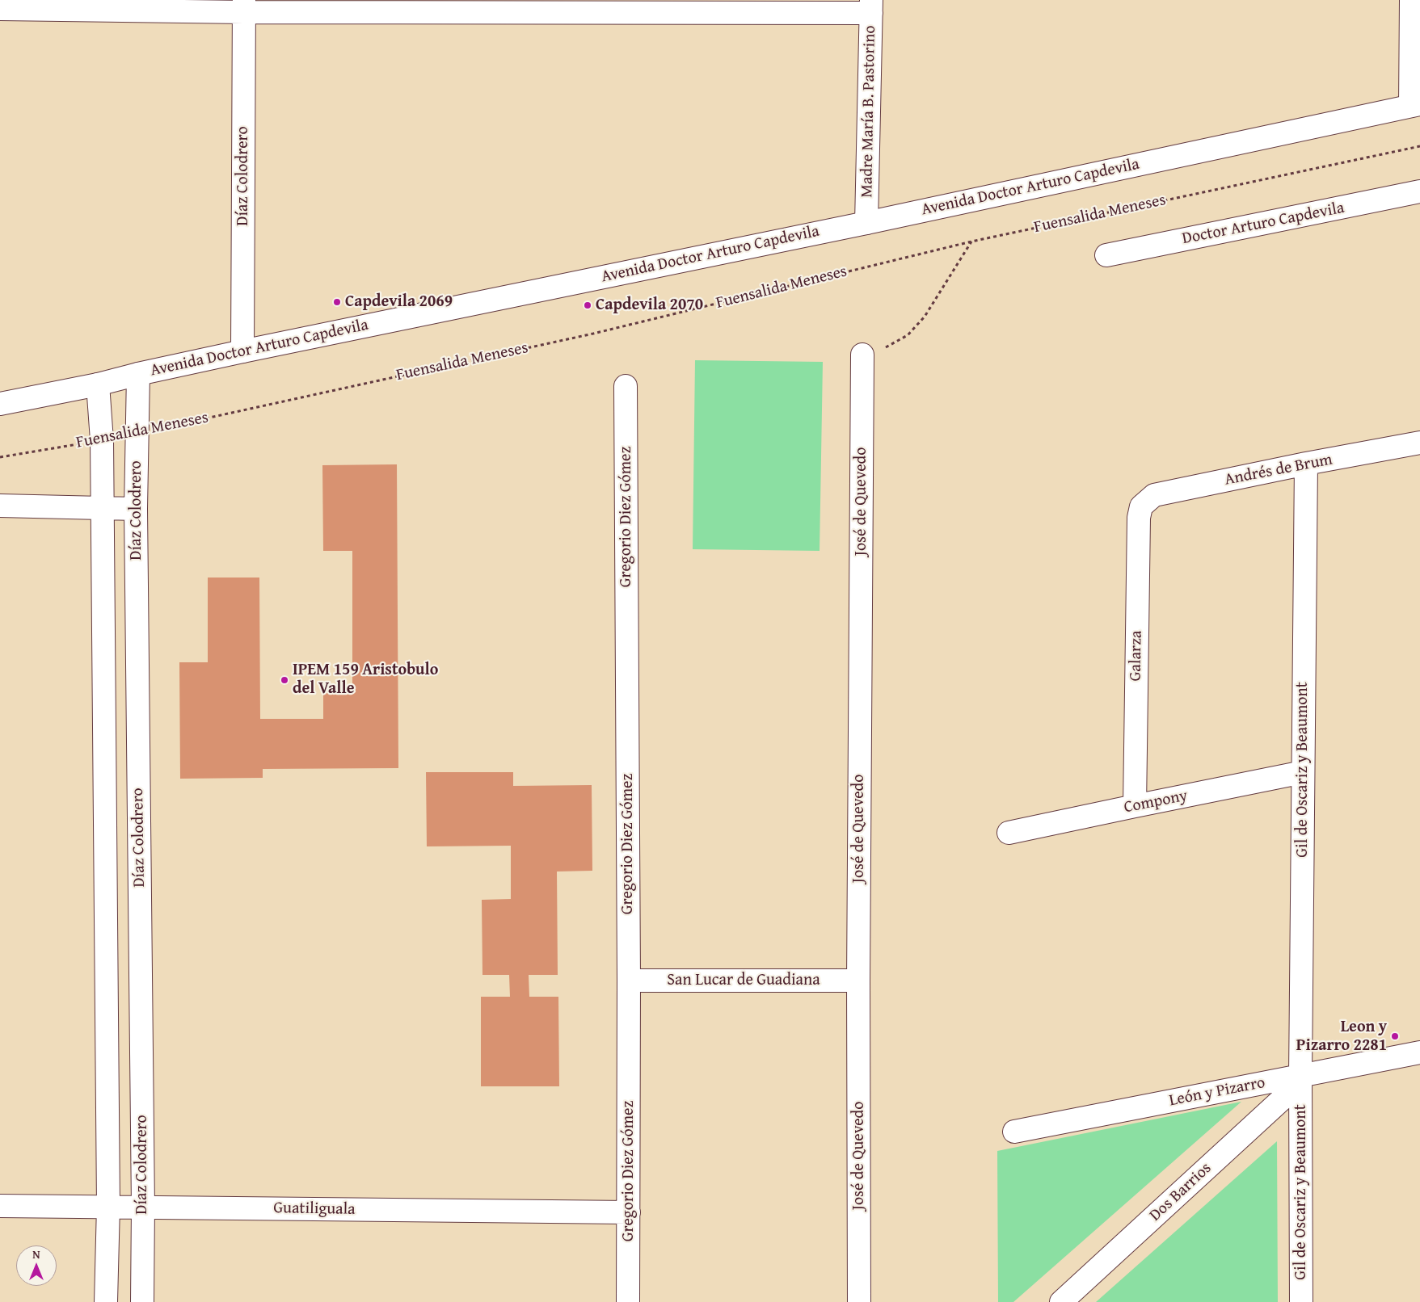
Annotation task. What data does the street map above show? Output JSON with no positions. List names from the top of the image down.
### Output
{
  "streets": {
    "street": [
      "Madre María B. Pastorino",
      "Díaz Colodrero",
      "Avenida Doctor Arturo Capdevila",
      "Doctor Arturo Capdevila",
      "Andrés de Brum",
      "José de Quevedo",
      "Gregorio Diez Gómez",
      "Galarza",
      "Gil de Oscariz y Beaumont",
      "Compony",
      "San Lucar de Guadiana",
      "León y Pizarro",
      "Dos Barrios",
      "Guatiliguala"
    ],
    "path": ["Fuensalida Meneses"]
  },
  "crossings": [
    ["Madre María B. Pastorino", "Avenida Doctor Arturo Capdevila"],
    ["Díaz Colodrero", "Avenida Doctor Arturo Capdevila"],
    ["Díaz Colodrero", "Fuensalida Meneses"],
    ["Díaz Colodrero", "Guatiliguala"],
    ["Andrés de Brum", "Galarza"],
    ["Andrés de Brum", "Gil de Oscariz y Beaumont"],
    ["José de Quevedo", "San Lucar de Guadiana"],
    ["Gregorio Diez Gómez", "San Lucar de Guadiana"],
    ["Gregorio Diez Gómez", "Guatiliguala"],
    ["Galarza", "Compony"],
    ["Gil de Oscariz y Beaumont", "Compony"],
    ["Gil de Oscariz y Beaumont", "León y Pizarro"],
    ["Gil de Oscariz y Beaumont", "Dos Barrios"],
    ["León y Pizarro", "Dos Barrios"]
  ],
  "places": [
    "Capdevila 2069",
    "Capdevila 2070",
    "IPEM 159 Aristobulo del Valle",
    "Leon y Pizarro 2281"
  ],
  "north": "top"
}
